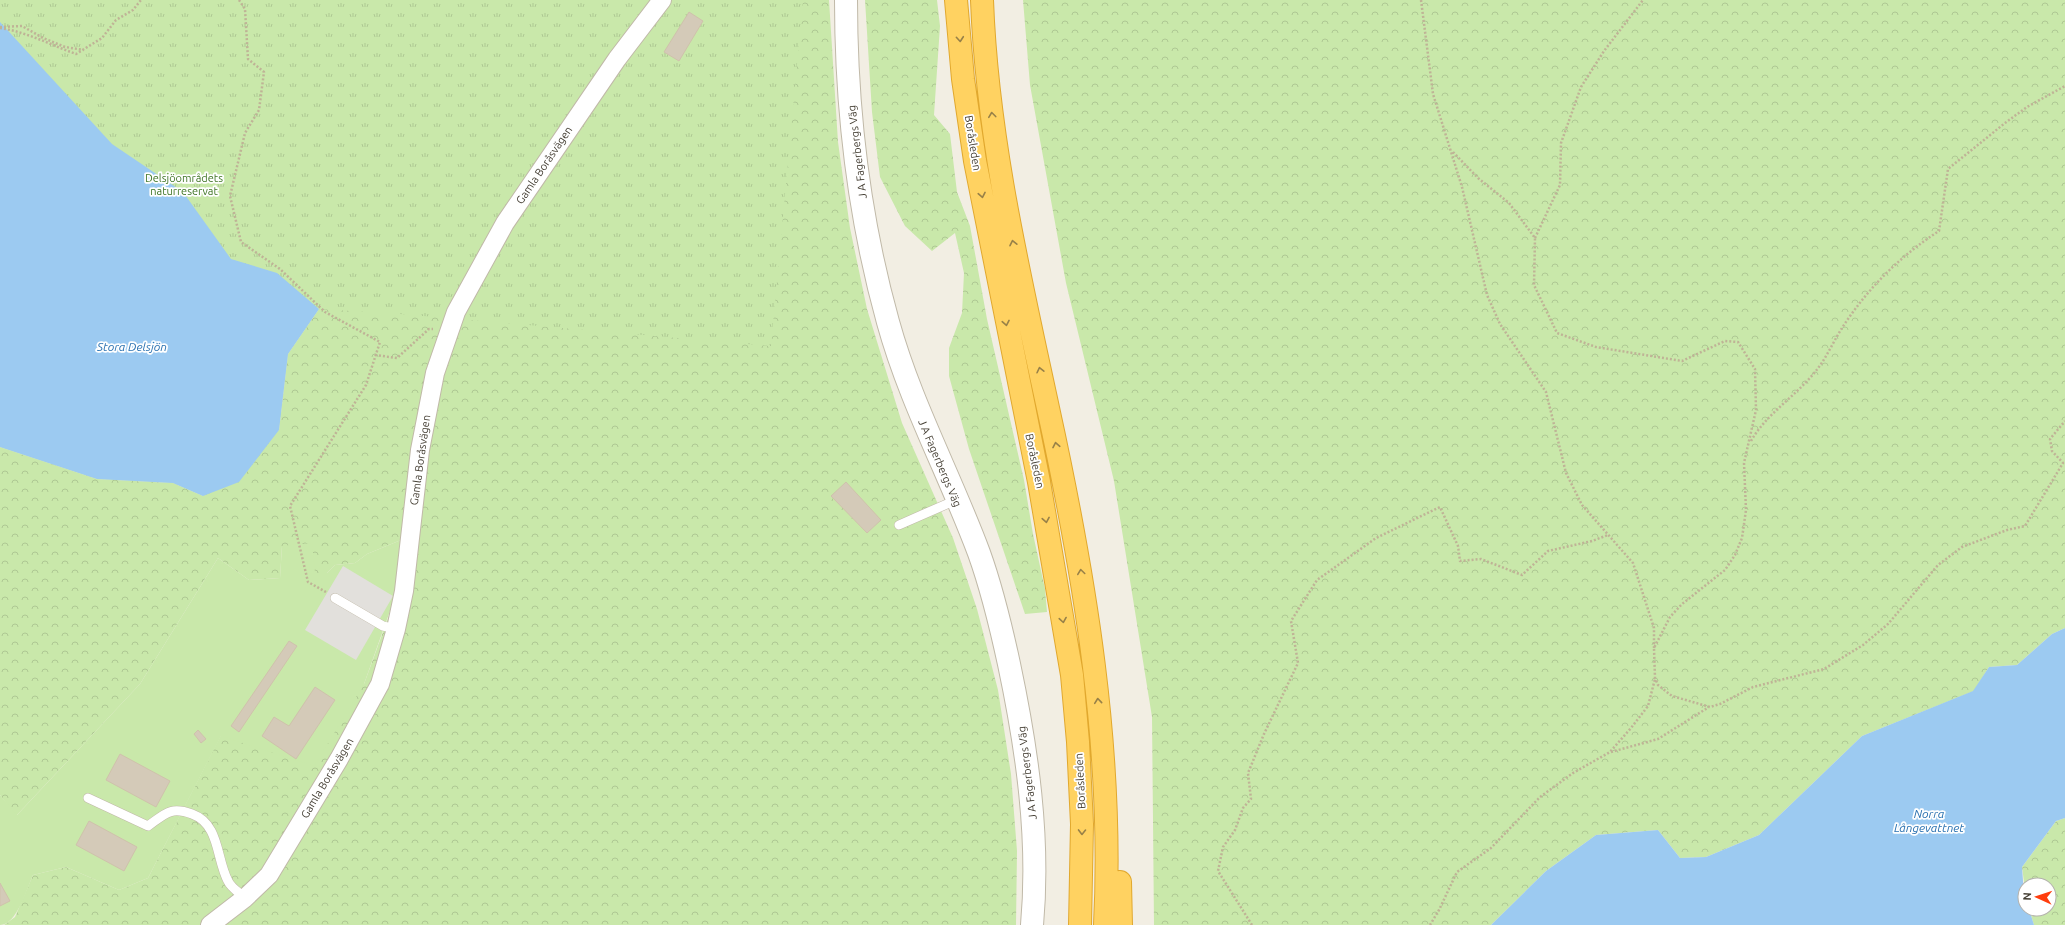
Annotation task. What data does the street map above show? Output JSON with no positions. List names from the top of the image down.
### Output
{
  "streets": {
    "highway": ["Boråsleden"],
    "street": ["J A Fagerbergs Väg", "Gamla Boråsvägen"]
  },
  "water": ["Stora Delsjön", "Norra Långevattnet"],
  "parks": ["Delsjöområdets naturreservat"],
  "north": "left"
}
